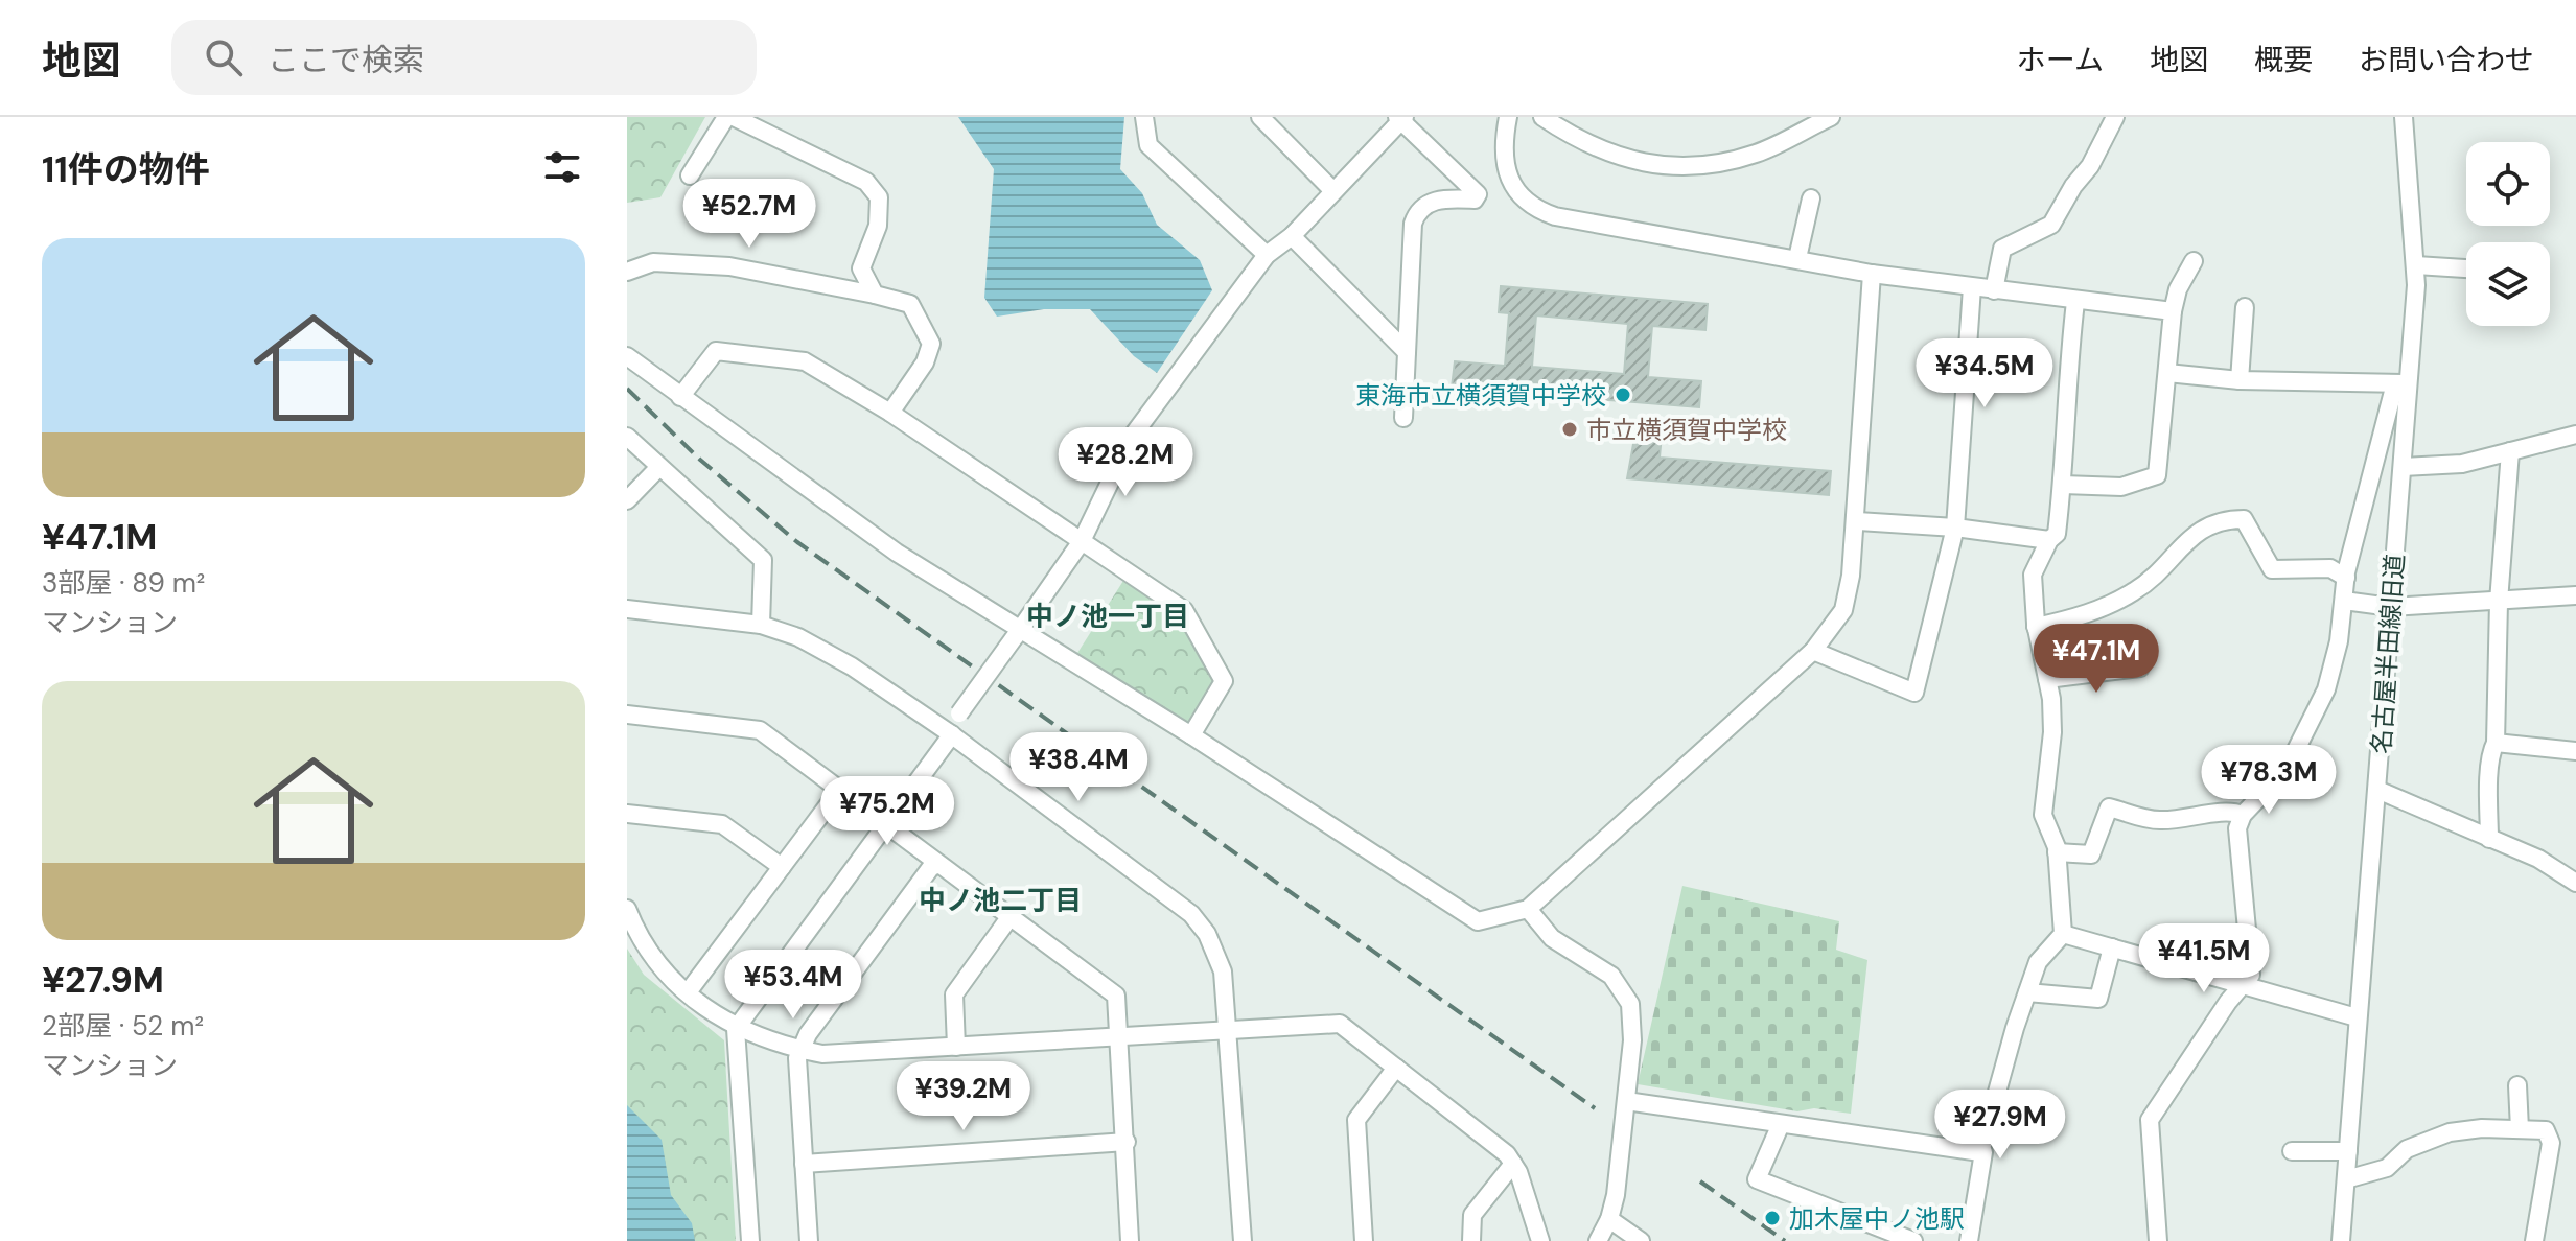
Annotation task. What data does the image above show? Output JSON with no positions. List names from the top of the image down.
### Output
{
  "streets": {
    "street": ["名古屋半田線旧道"]
  },
  "districts": ["中ノ池一丁目", "中ノ池二丁目"],
  "places": ["東海市立横須賀中学校", "市立横須賀中学校", "加木屋中ノ池駅"],
  "page": {
    "header": "地図",
    "search": "ここで検索",
    "nav": [
      "ホーム",
      "地図",
      "概要",
      "お問い合わせ"
    ],
    "heading": "11件の物件",
    "price": [
      "¥52.7M",
      "¥34.5M",
      "¥28.2M",
      "¥47.1M",
      "¥38.4M",
      "¥78.3M",
      "¥75.2M",
      "¥41.5M",
      "¥53.4M",
      "¥39.2M",
      "¥27.9M"
    ],
    "list": [
      {
        "name": "¥47.1M",
        "note": "3部屋 · 89 m² · マンション"
      },
      {
        "name": "¥27.9M",
        "note": "2部屋 · 52 m² · マンション"
      }
    ]
  }
}
